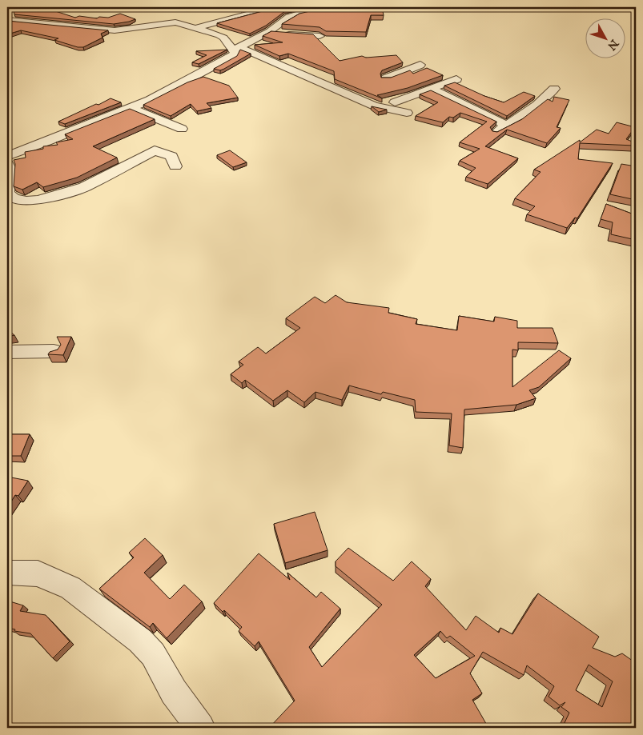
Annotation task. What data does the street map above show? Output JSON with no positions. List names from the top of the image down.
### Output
{
  "north": "bottom right"
}
